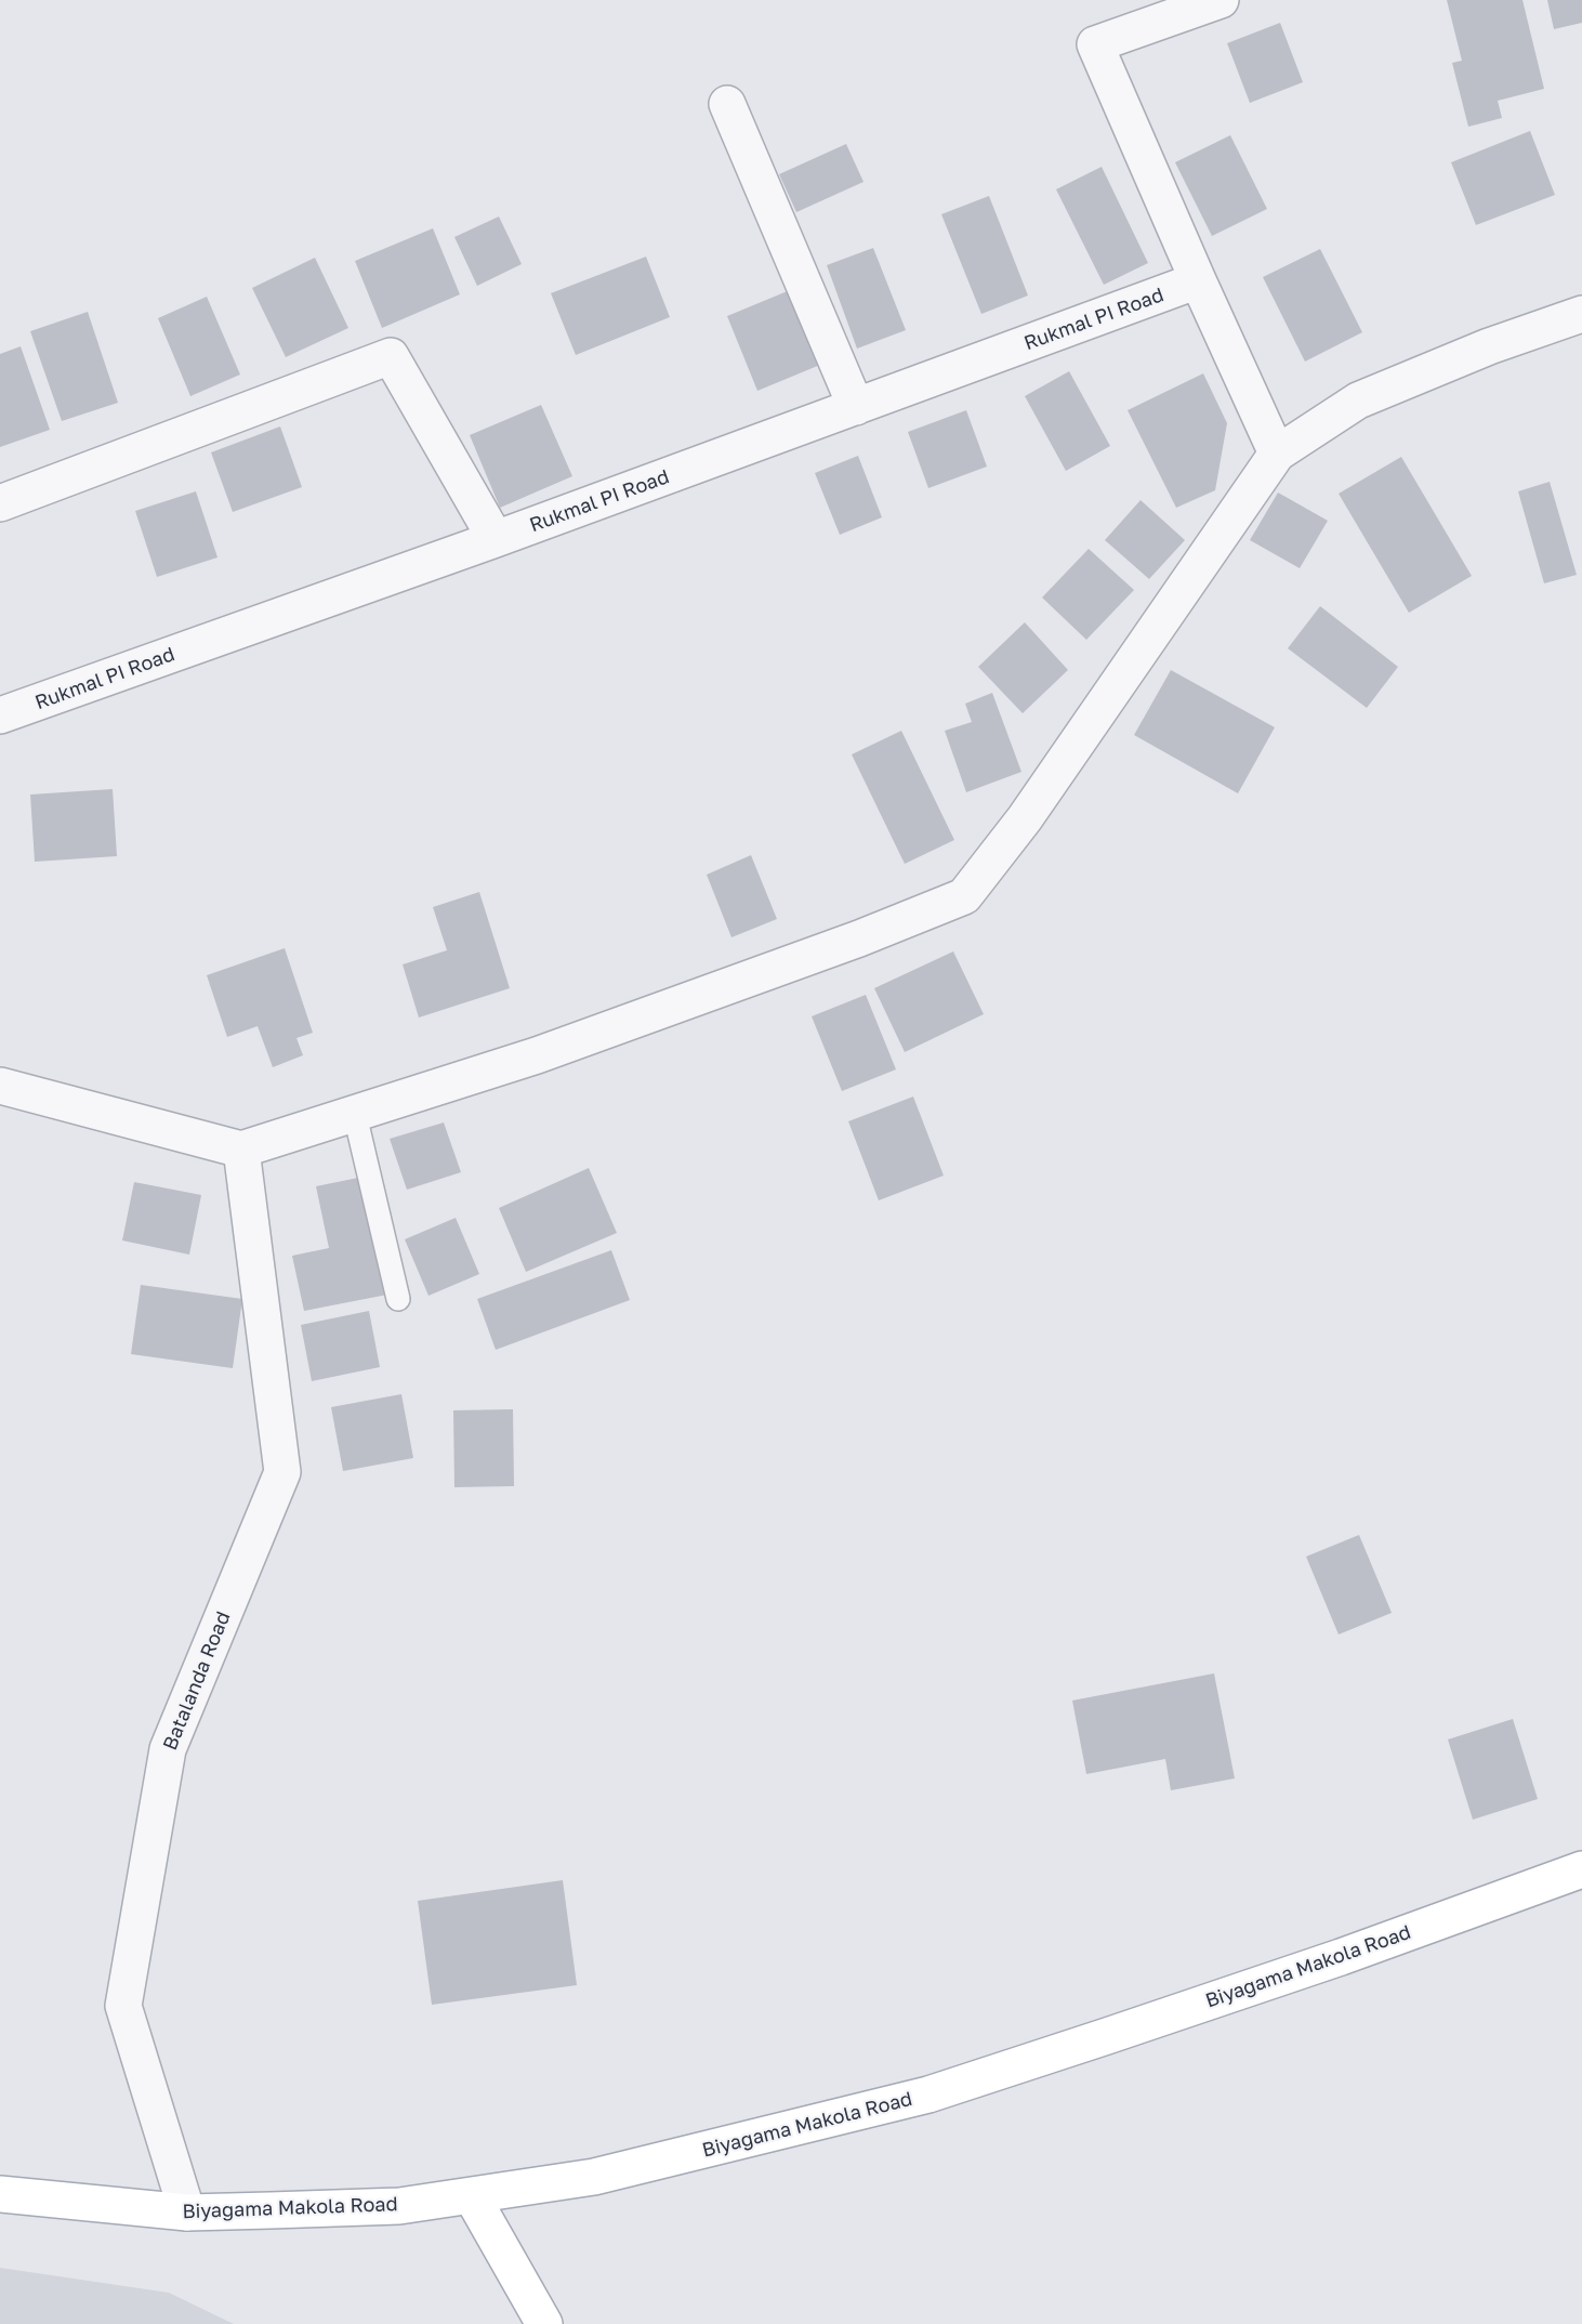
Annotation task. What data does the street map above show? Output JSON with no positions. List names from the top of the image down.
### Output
{
  "streets": {
    "main road": ["Biyagama Makola Road"],
    "street": ["Rukmal PI Road", "Batalanda Road"]
  },
  "crossings": [
    ["Batalanda Road", "Biyagama Makola Road"]
  ]
}
